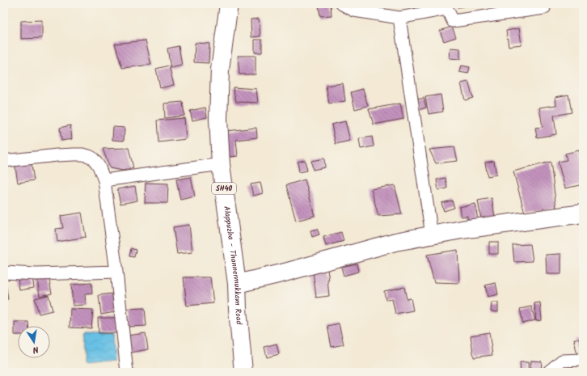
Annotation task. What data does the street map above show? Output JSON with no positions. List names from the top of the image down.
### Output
{
  "streets": {
    "main road": ["SH40", "Alappuzha - Thannermukkam Road"]
  },
  "north": "bottom"
}
